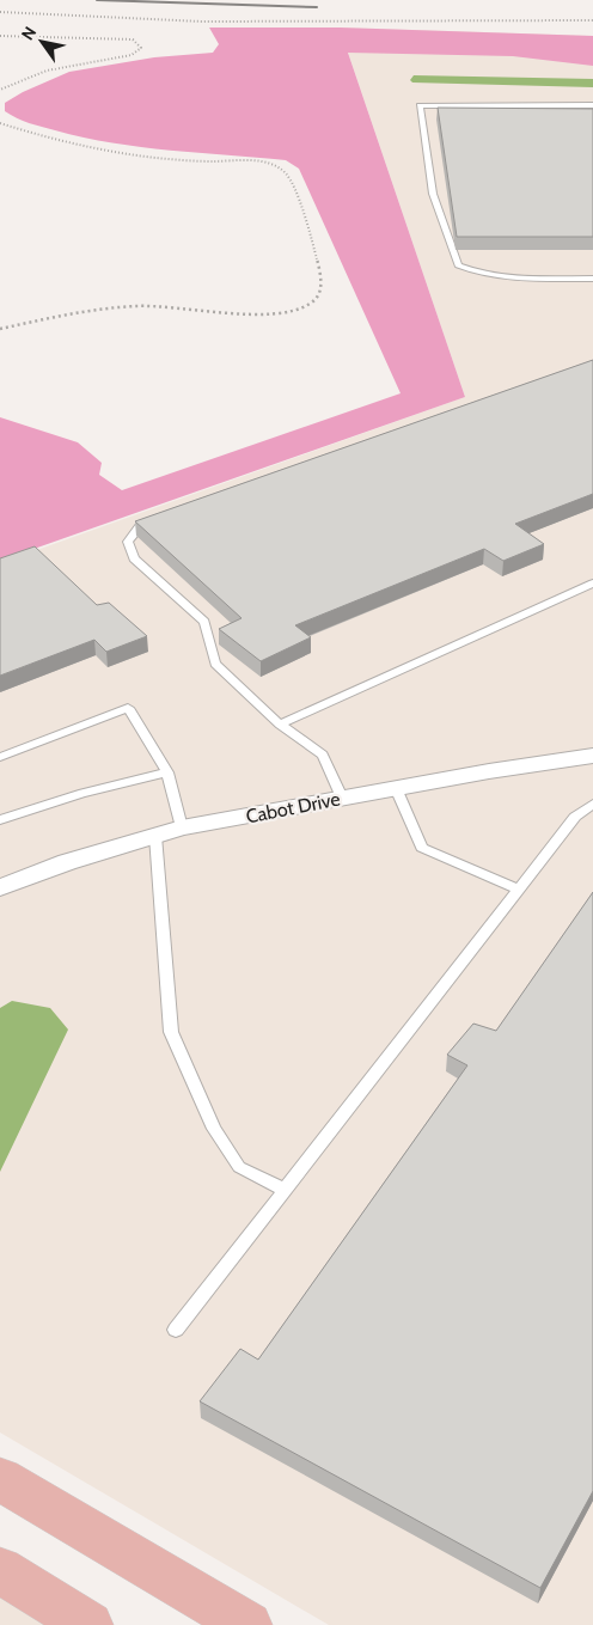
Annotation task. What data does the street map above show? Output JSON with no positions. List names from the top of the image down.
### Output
{
  "streets": {
    "street": ["Cabot Drive"]
  },
  "north": "top left"
}
